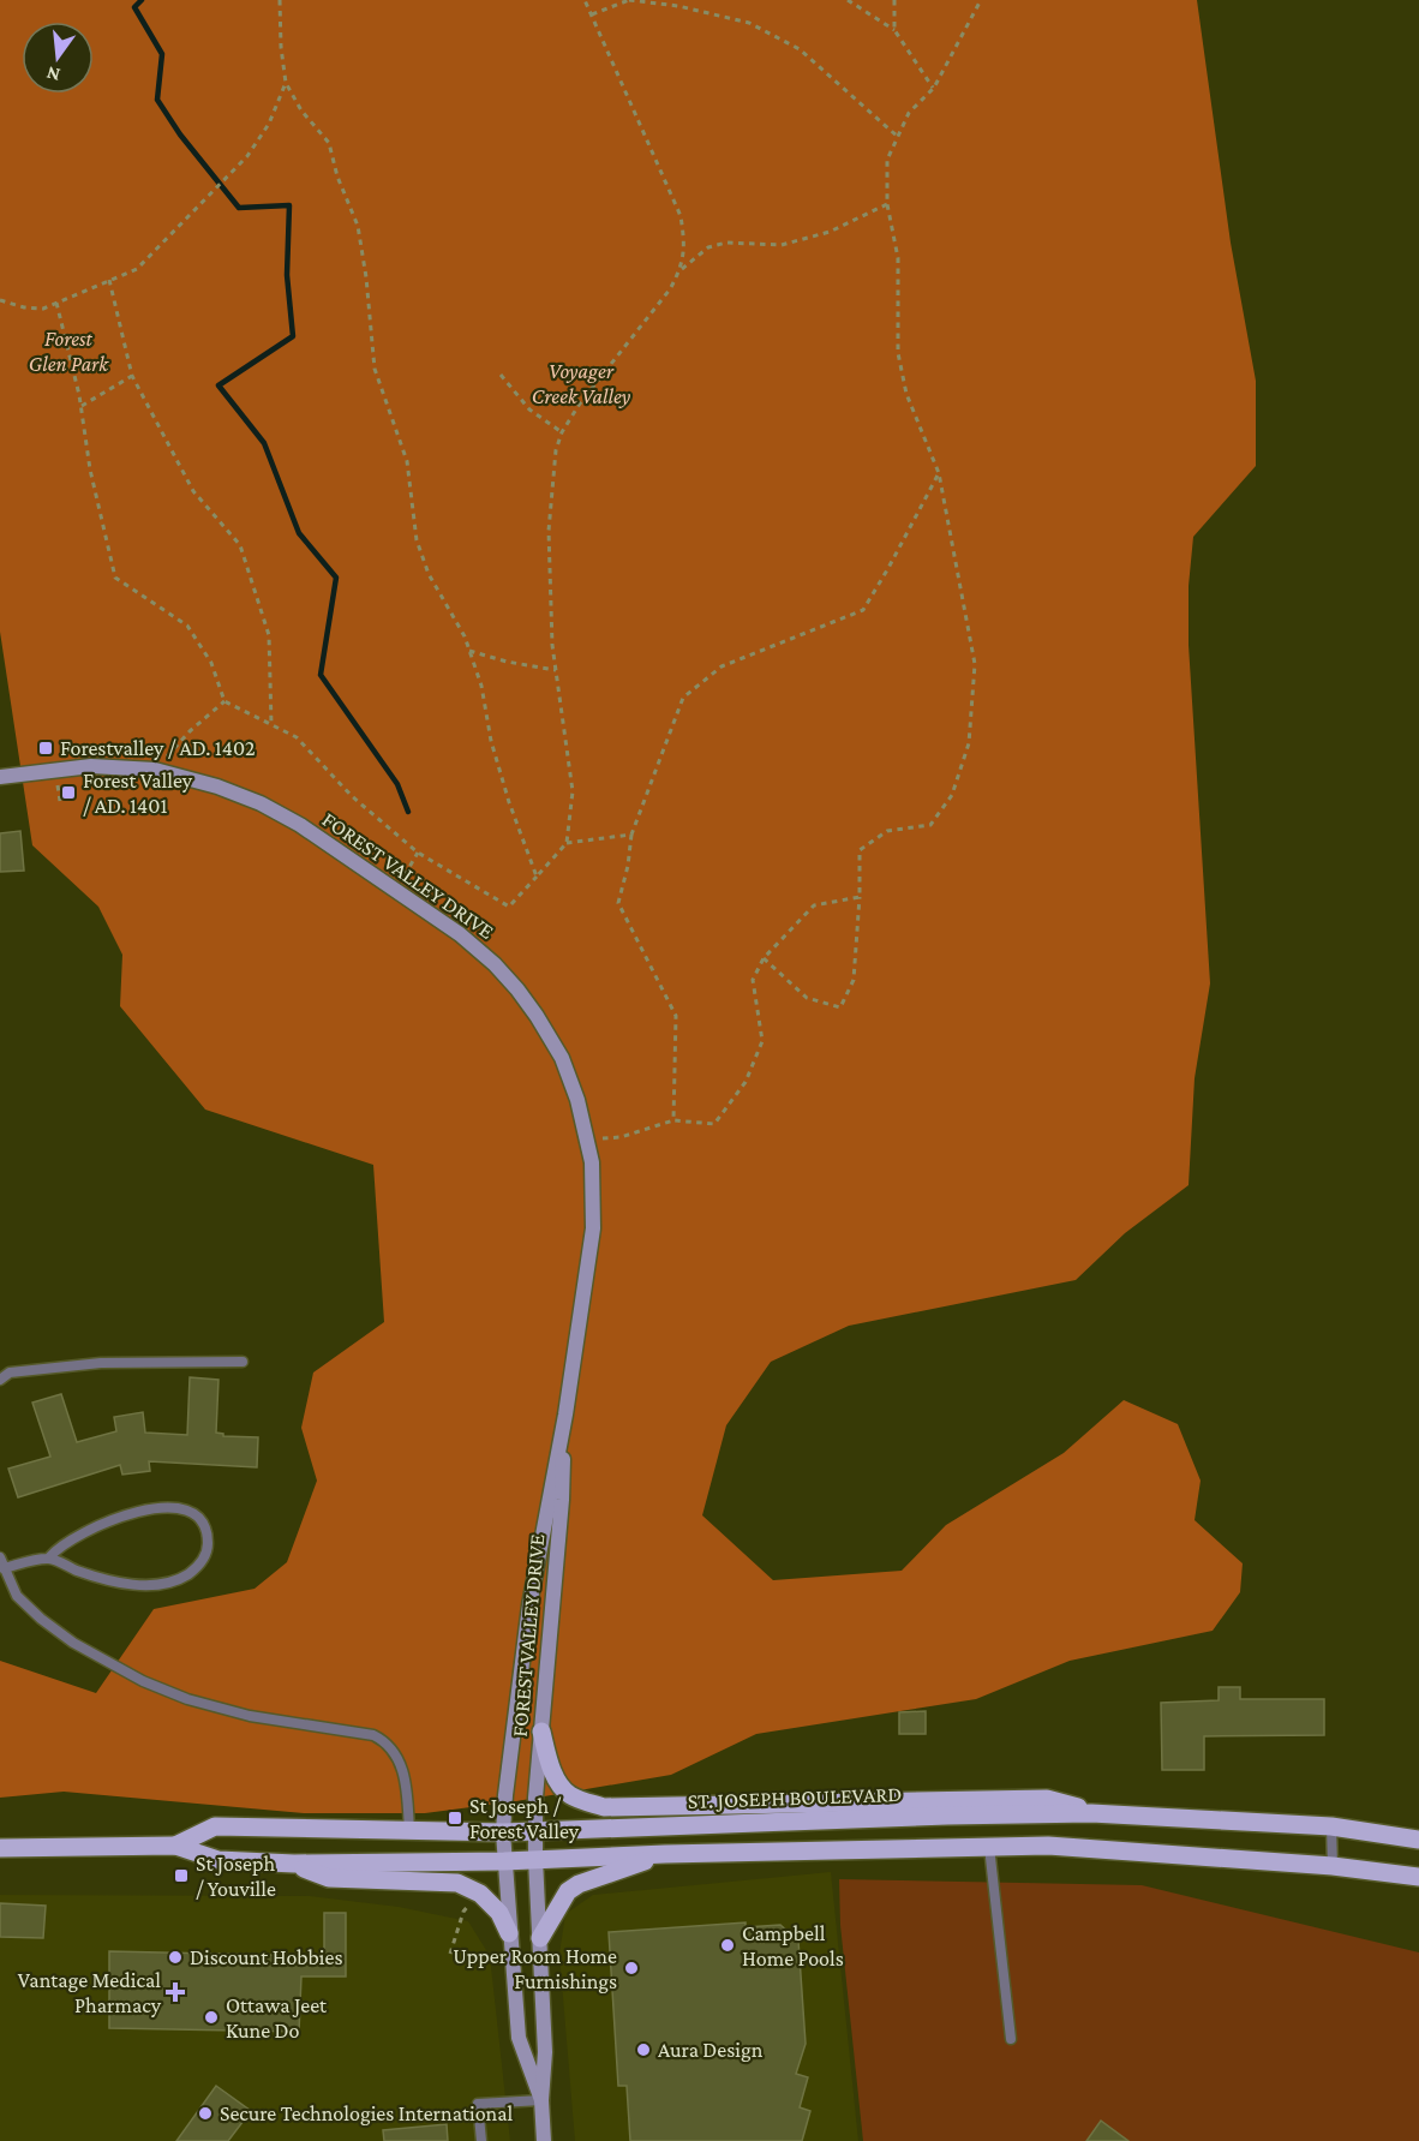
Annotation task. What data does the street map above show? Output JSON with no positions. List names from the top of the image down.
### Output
{
  "streets": {
    "main road": ["ST. JOSEPH BOULEVARD"],
    "street": ["FOREST VALLEY DRIVE"]
  },
  "crossings": [
    ["FOREST VALLEY DRIVE", "ST. JOSEPH BOULEVARD"]
  ],
  "parks": ["Forest Glen Park", "Voyager Creek Valley"],
  "places": {
    "transit": [
      "Forestvalley / AD. 1402",
      "Forest Valley / AD. 1401",
      "St Joseph / Forest Valley",
      "St Joseph / Youville"
    ],
    "other": [
      "Campbell Home Pools",
      "Discount Hobbies",
      "Upper Room Home Furnishings",
      "Ottawa Jeet Kune Do",
      "Aura Design",
      "Secure Technologies International"
    ],
    "health": ["Vantage Medical Pharmacy"]
  },
  "north": "bottom"
}
